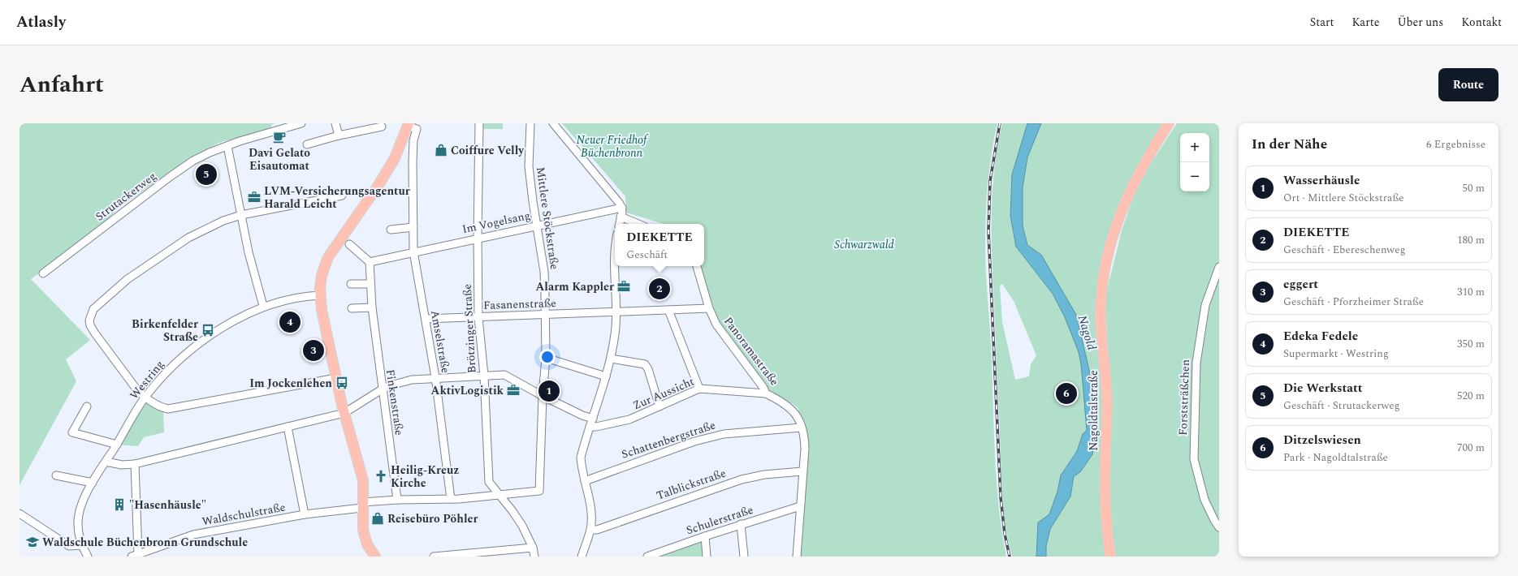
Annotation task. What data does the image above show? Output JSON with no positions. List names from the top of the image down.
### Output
{
  "streets": {
    "main road": ["Nagoldtalstraße"],
    "street": [
      "Strutackerweg",
      "Mittlere Stöckstraße",
      "Im Vogelsang",
      "Fasanenstraße",
      "Brötzinger Straße",
      "Amselstraße",
      "Panoramastraße",
      "Westring",
      "Zur Aussicht",
      "Forststräßchen",
      "Finkenstraße",
      "Schattenbergstraße",
      "Talblickstraße",
      "Waldschulstraße",
      "Schulerstraße"
    ]
  },
  "crossings": [
    ["Mittlere Stöckstraße", "Im Vogelsang"],
    ["Mittlere Stöckstraße", "Fasanenstraße"],
    ["Mittlere Stöckstraße", "Waldschulstraße"],
    ["Im Vogelsang", "Brötzinger Straße"],
    ["Im Vogelsang", "Amselstraße"],
    ["Fasanenstraße", "Brötzinger Straße"],
    ["Fasanenstraße", "Amselstraße"],
    ["Fasanenstraße", "Panoramastraße"],
    ["Brötzinger Straße", "Waldschulstraße"],
    ["Amselstraße", "Waldschulstraße"],
    ["Panoramastraße", "Zur Aussicht"],
    ["Panoramastraße", "Schattenbergstraße"],
    ["Panoramastraße", "Talblickstraße"],
    ["Panoramastraße", "Schulerstraße"],
    ["Finkenstraße", "Waldschulstraße"]
  ],
  "water": ["Nagold"],
  "parks": ["Neuer Friedhof Büchenbronn", "Schwarzwald"],
  "places": {
    "cafe": ["Davi Gelato Eisautomat"],
    "shop": ["Coiffure Velly", "Reisebüro Pöhler"],
    "office": ["LVM-Versicherungsagentur Harald Leicht", "Alarm Kappler", "AktivLogistik"],
    "bus stop": ["Birkenfelder Straße", "Im Jockenlehen"],
    "church": ["Heilig-Kreuz Kirche"],
    "building": ["\"Hasenhäusle\""],
    "school or university": ["Waldschule Büchenbronn Grundschule"]
  },
  "page": {
    "header": "Atlasly",
    "nav": [
      "Start",
      "Karte",
      "Über uns",
      "Kontakt"
    ],
    "title": "Anfahrt",
    "buttons": "Route",
    "heading": ["In der Nähe", "6 Ergebnisse"],
    "map_buttons": ["+", "−"],
    "pins": [
      "5",
      "2",
      "4",
      "3",
      "1",
      "6"
    ],
    "list": [
      {
        "mark": "1",
        "name": "Wasserhäusle",
        "note": "Ort · Mittlere Stöckstraße",
        "value": "50 m"
      },
      {
        "mark": "2",
        "name": "DIEKETTE",
        "note": "Geschäft · Ebereschenweg",
        "value": "180 m"
      },
      {
        "mark": "3",
        "name": "eggert",
        "note": "Geschäft · Pforzheimer Straße",
        "value": "310 m"
      },
      {
        "mark": "4",
        "name": "Edeka Fedele",
        "note": "Supermarkt · Westring",
        "value": "350 m"
      },
      {
        "mark": "5",
        "name": "Die Werkstatt",
        "note": "Geschäft · Strutackerweg",
        "value": "520 m"
      },
      {
        "mark": "6",
        "name": "Ditzelswiesen",
        "note": "Park · Nagoldtalstraße",
        "value": "700 m"
      }
    ],
    "popup": ["DIEKETTE", "Geschäft"]
  }
}
